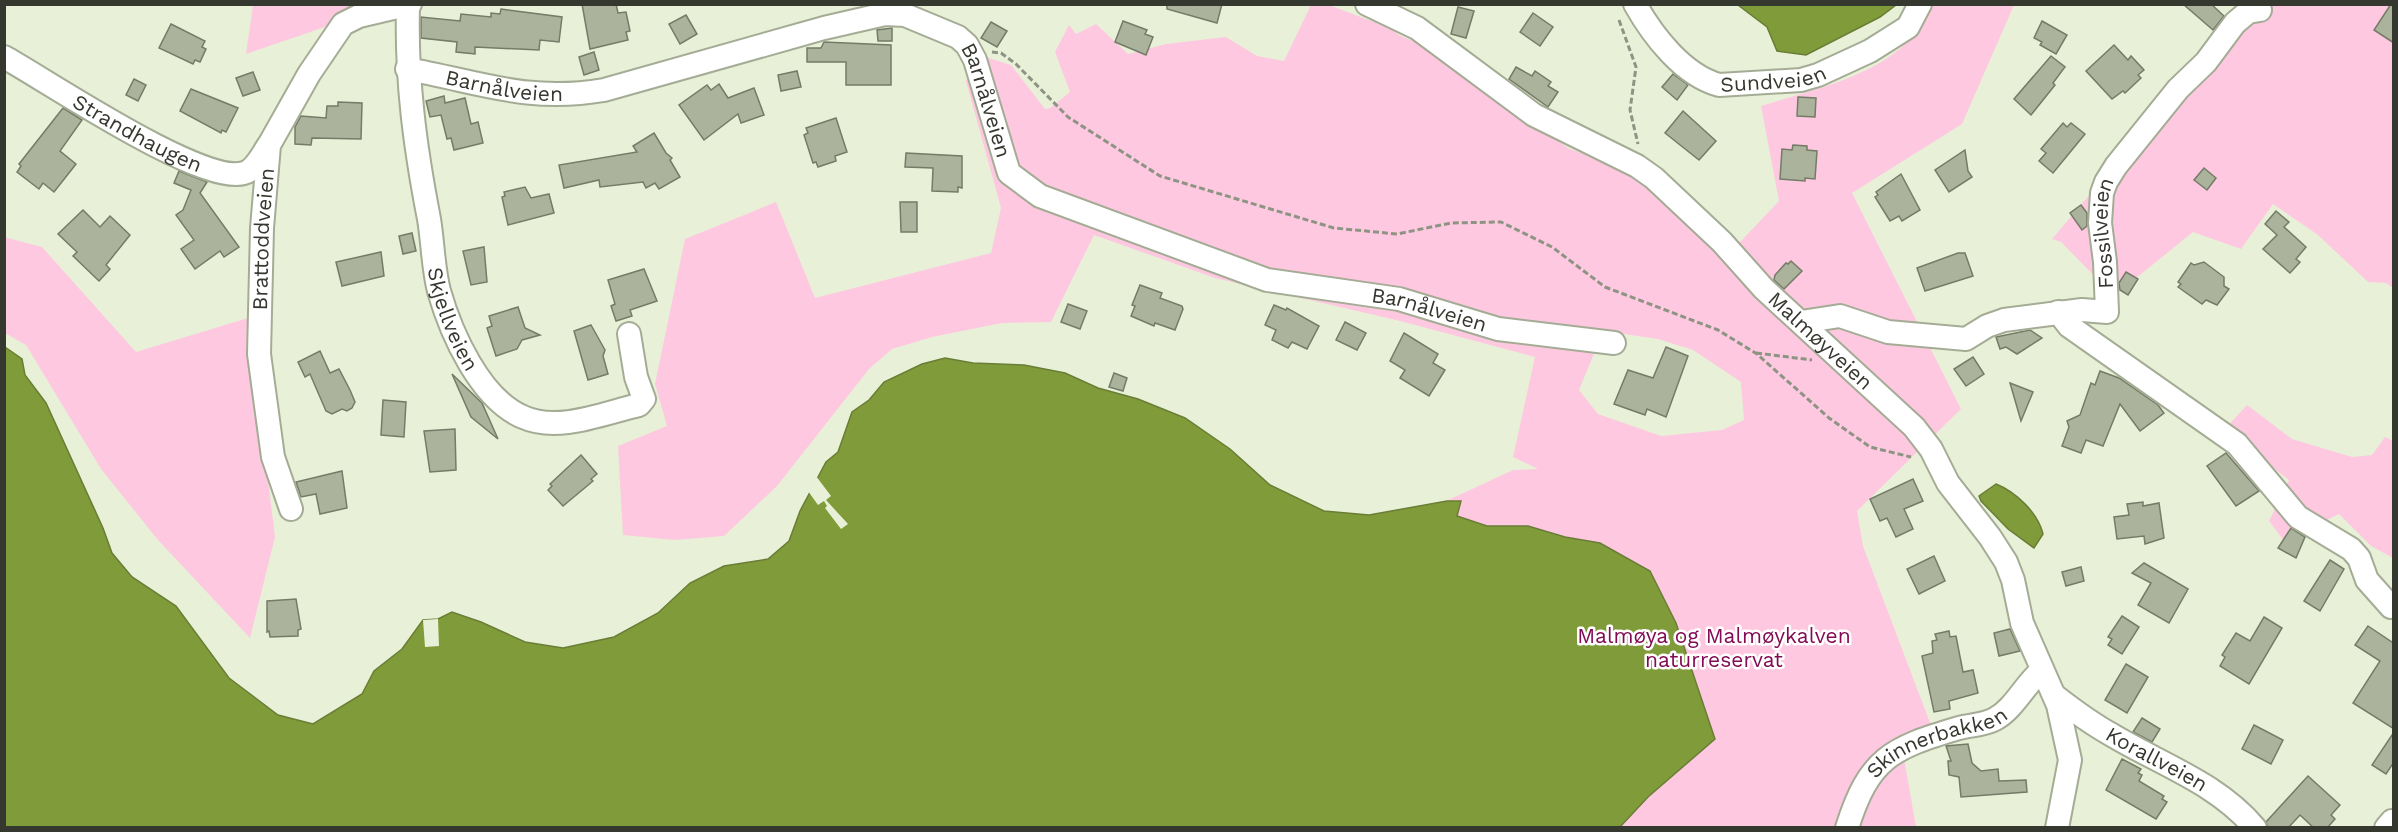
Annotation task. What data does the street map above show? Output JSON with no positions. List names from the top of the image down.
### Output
{
  "streets": {
    "street": [
      "Sundveien",
      "Barnålveien",
      "Strandhaugen",
      "Fossilveien",
      "Brattoddveien",
      "Skjellveien",
      "Malmøyveien",
      "Skinnerbakken",
      "Korallveien"
    ]
  },
  "crossings": [
    ["Barnålveien", "Skjellveien"],
    ["Strandhaugen", "Brattoddveien"],
    ["Fossilveien", "Malmøyveien"],
    ["Brattoddveien", "Skjellveien"],
    ["Malmøyveien", "Skinnerbakken"],
    ["Malmøyveien", "Korallveien"]
  ],
  "parks": ["Malmøya og Malmøykalven naturreservat"]
}
